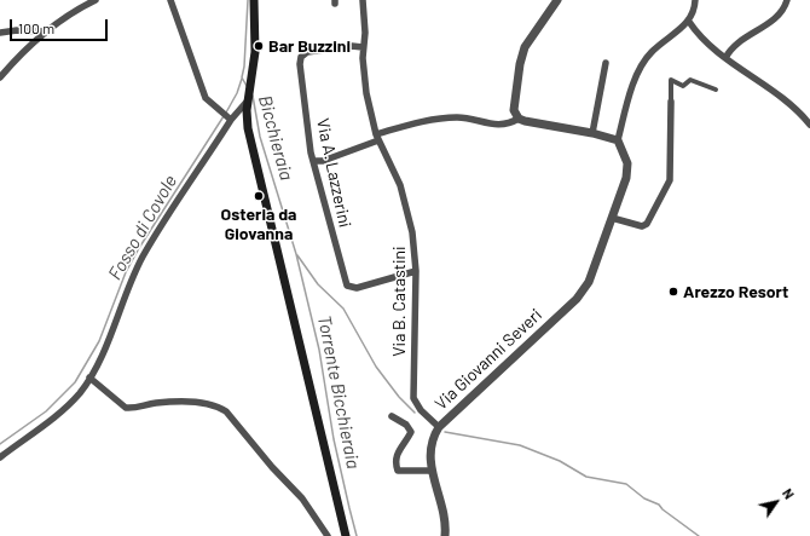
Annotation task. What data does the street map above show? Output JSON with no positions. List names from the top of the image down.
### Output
{
  "streets": {
    "street": ["Via A. Lazzerini", "Via B. Catastini", "Via Giovanni Severi"]
  },
  "crossings": [
    ["Via A. Lazzerini", "Via B. Catastini"],
    ["Via B. Catastini", "Via Giovanni Severi"]
  ],
  "water": ["Bicchieraia", "Fosso di Covole", "Torrente Bicchieraia"],
  "places": ["Bar Buzzini", "Osteria da Giovanna", "Arezzo Resort"],
  "scale_bar": "100 m",
  "north": "top right"
}
